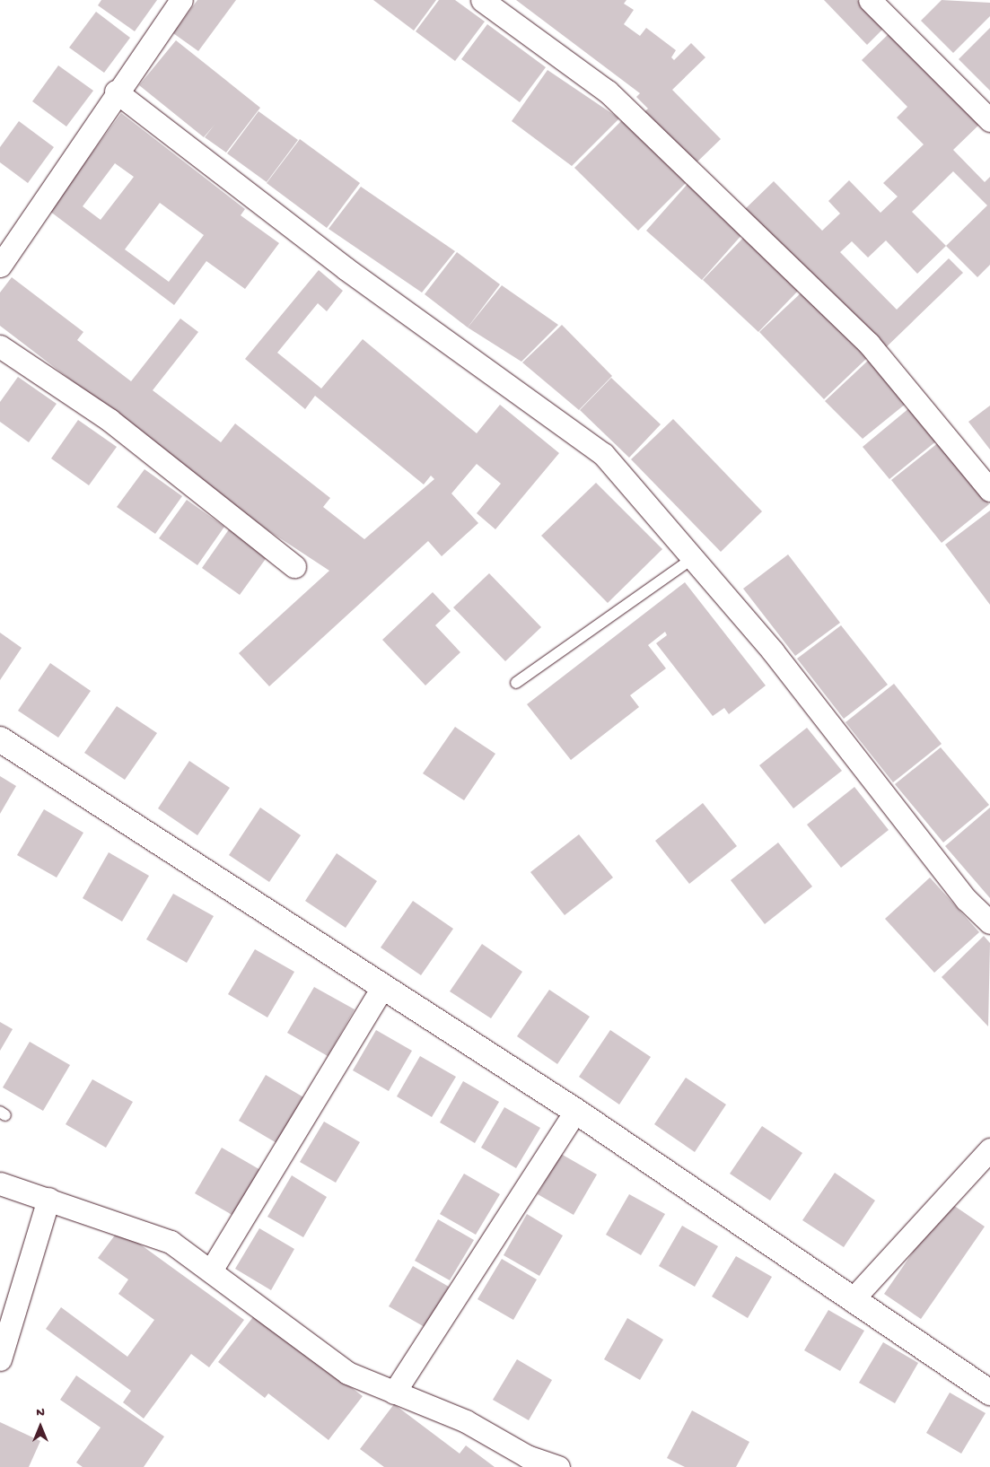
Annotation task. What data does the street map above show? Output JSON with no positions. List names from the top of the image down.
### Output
{
  "north": "top"
}
